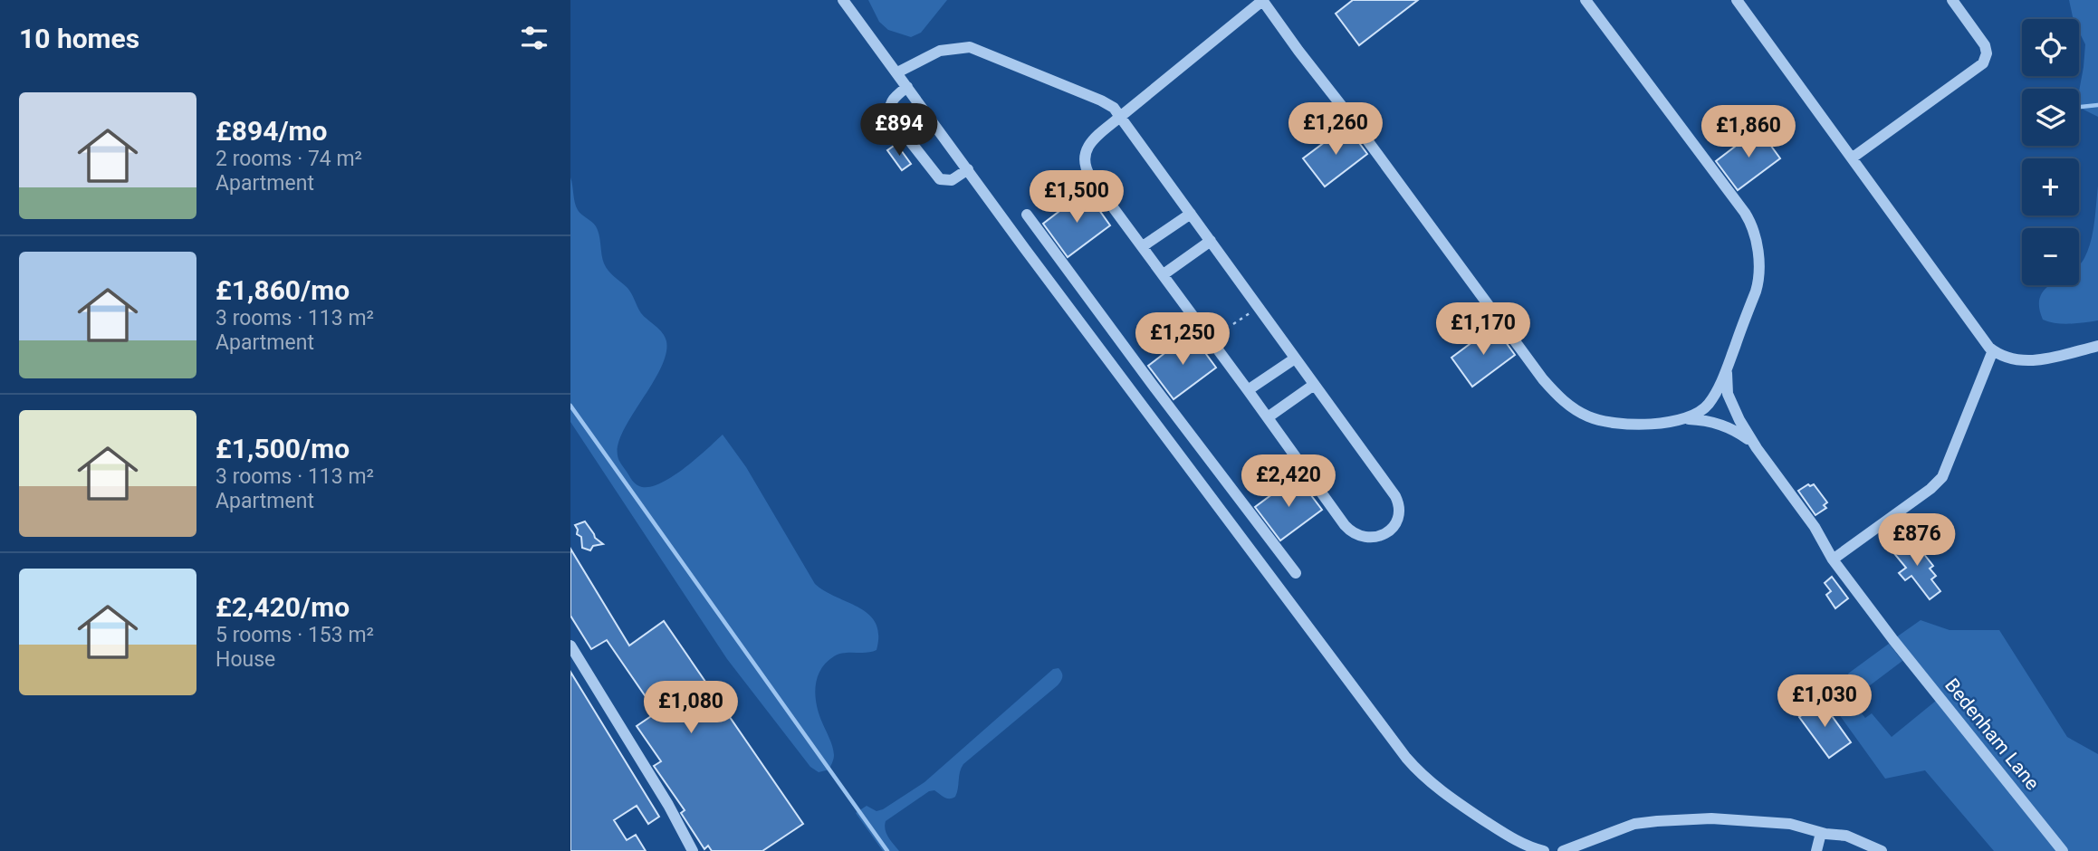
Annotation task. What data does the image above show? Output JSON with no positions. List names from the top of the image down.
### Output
{
  "streets": {
    "street": ["Bedenham Lane"]
  },
  "page": {
    "heading": "10 homes",
    "map_buttons": ["+", "−"],
    "list": [
      {
        "name": "£894/mo",
        "note": "2 rooms · 74 m² · Apartment"
      },
      {
        "name": "£1,860/mo",
        "note": "3 rooms · 113 m² · Apartment"
      },
      {
        "name": "£1,500/mo",
        "note": "3 rooms · 113 m² · Apartment"
      },
      {
        "name": "£2,420/mo",
        "note": "5 rooms · 153 m² · House"
      }
    ],
    "price": [
      "£1,260",
      "£894",
      "£1,860",
      "£1,500",
      "£1,170",
      "£1,250",
      "£2,420",
      "£876",
      "£1,030",
      "£1,080"
    ]
  }
}
